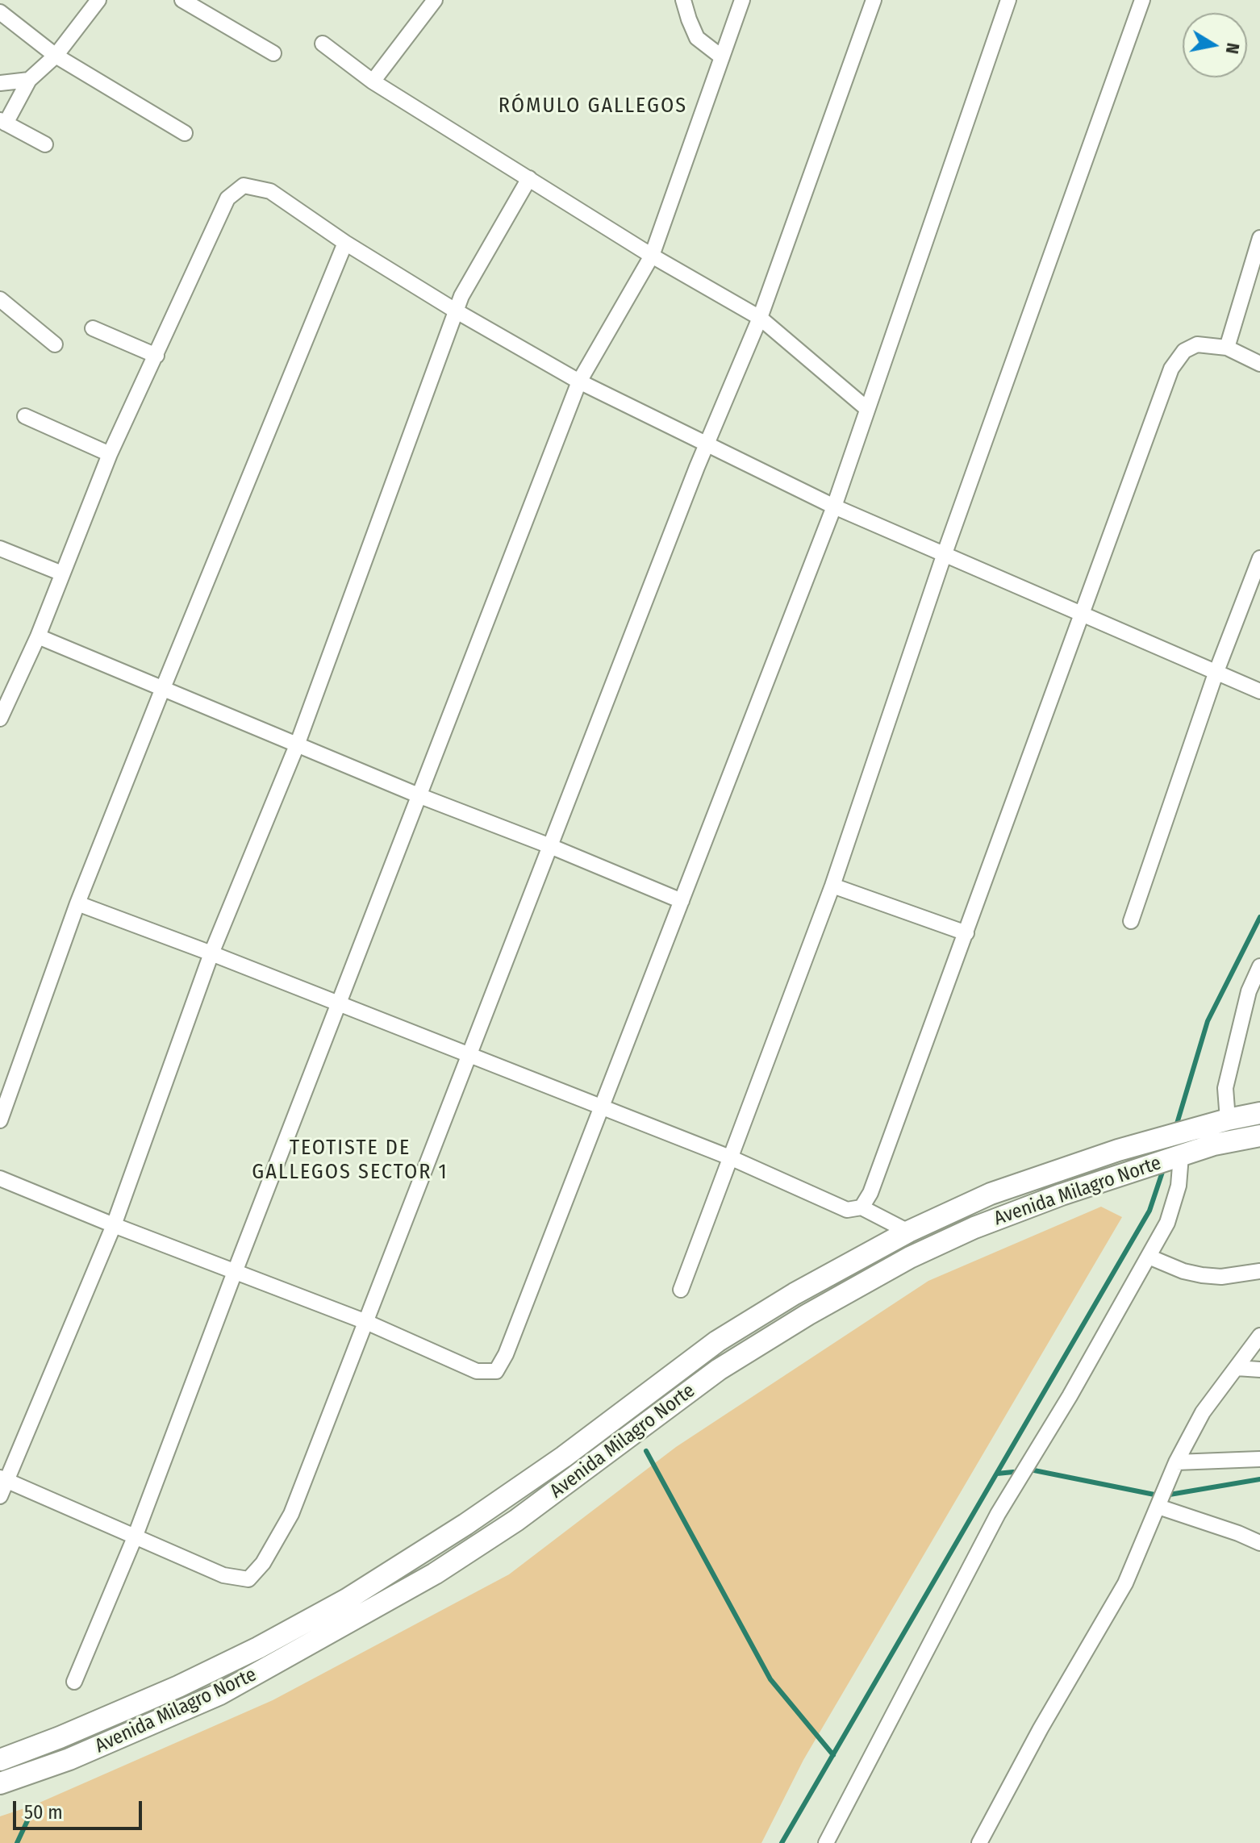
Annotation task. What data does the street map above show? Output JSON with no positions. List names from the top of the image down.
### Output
{
  "streets": {
    "main road": ["Avenida Milagro Norte"]
  },
  "districts": ["RÓMULO GALLEGOS", "TEOTISTE DE GALLEGOS SECTOR 1"],
  "scale_bar": "50 m",
  "north": "right"
}
